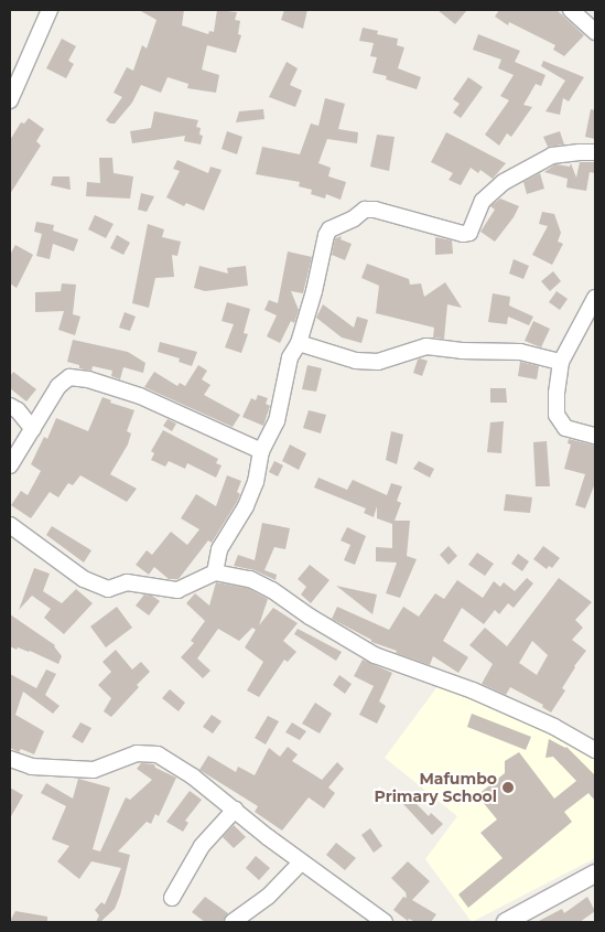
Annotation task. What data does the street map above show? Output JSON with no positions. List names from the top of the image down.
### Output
{
  "places": ["Mafumbo Primary School"]
}
